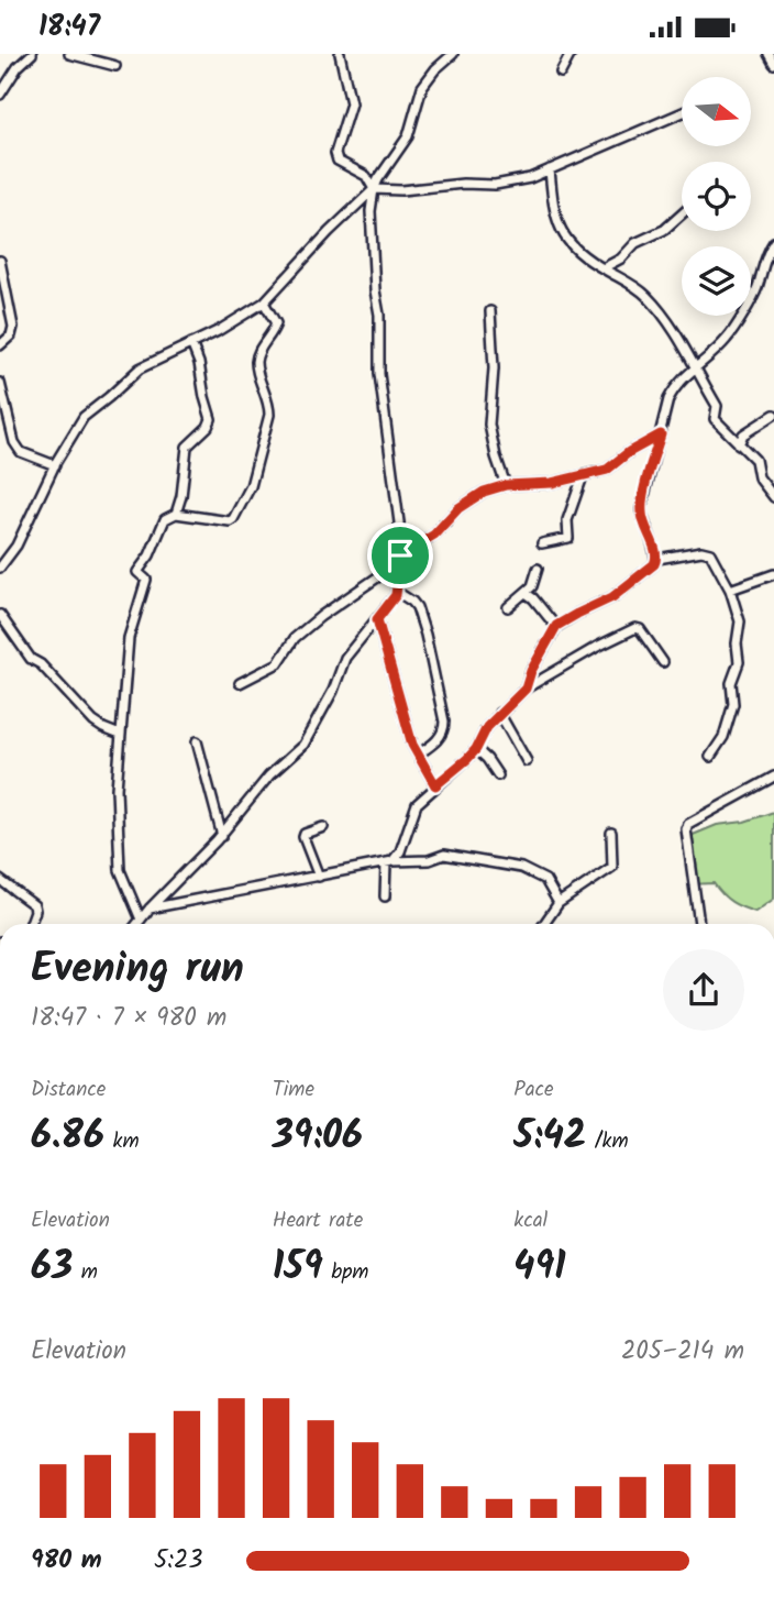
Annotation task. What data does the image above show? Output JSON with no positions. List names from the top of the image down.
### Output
{
  "north": "right",
  "page": {
    "status": "18:47",
    "heading": ["Evening run", "18:47 · 7 × 980 m"],
    "stats": [
      ["Distance", "6.86 km"],
      ["Time", "39:06"],
      ["Pace", "5:42 /km"],
      ["Elevation", "63 m"],
      ["Heart rate", "159 bpm"],
      ["kcal", "491"]
    ],
    "chart": ["Elevation", "205–214 m"],
    "list": [
      {
        "name": "980 m",
        "note": "5:23"
      }
    ]
  }
}
